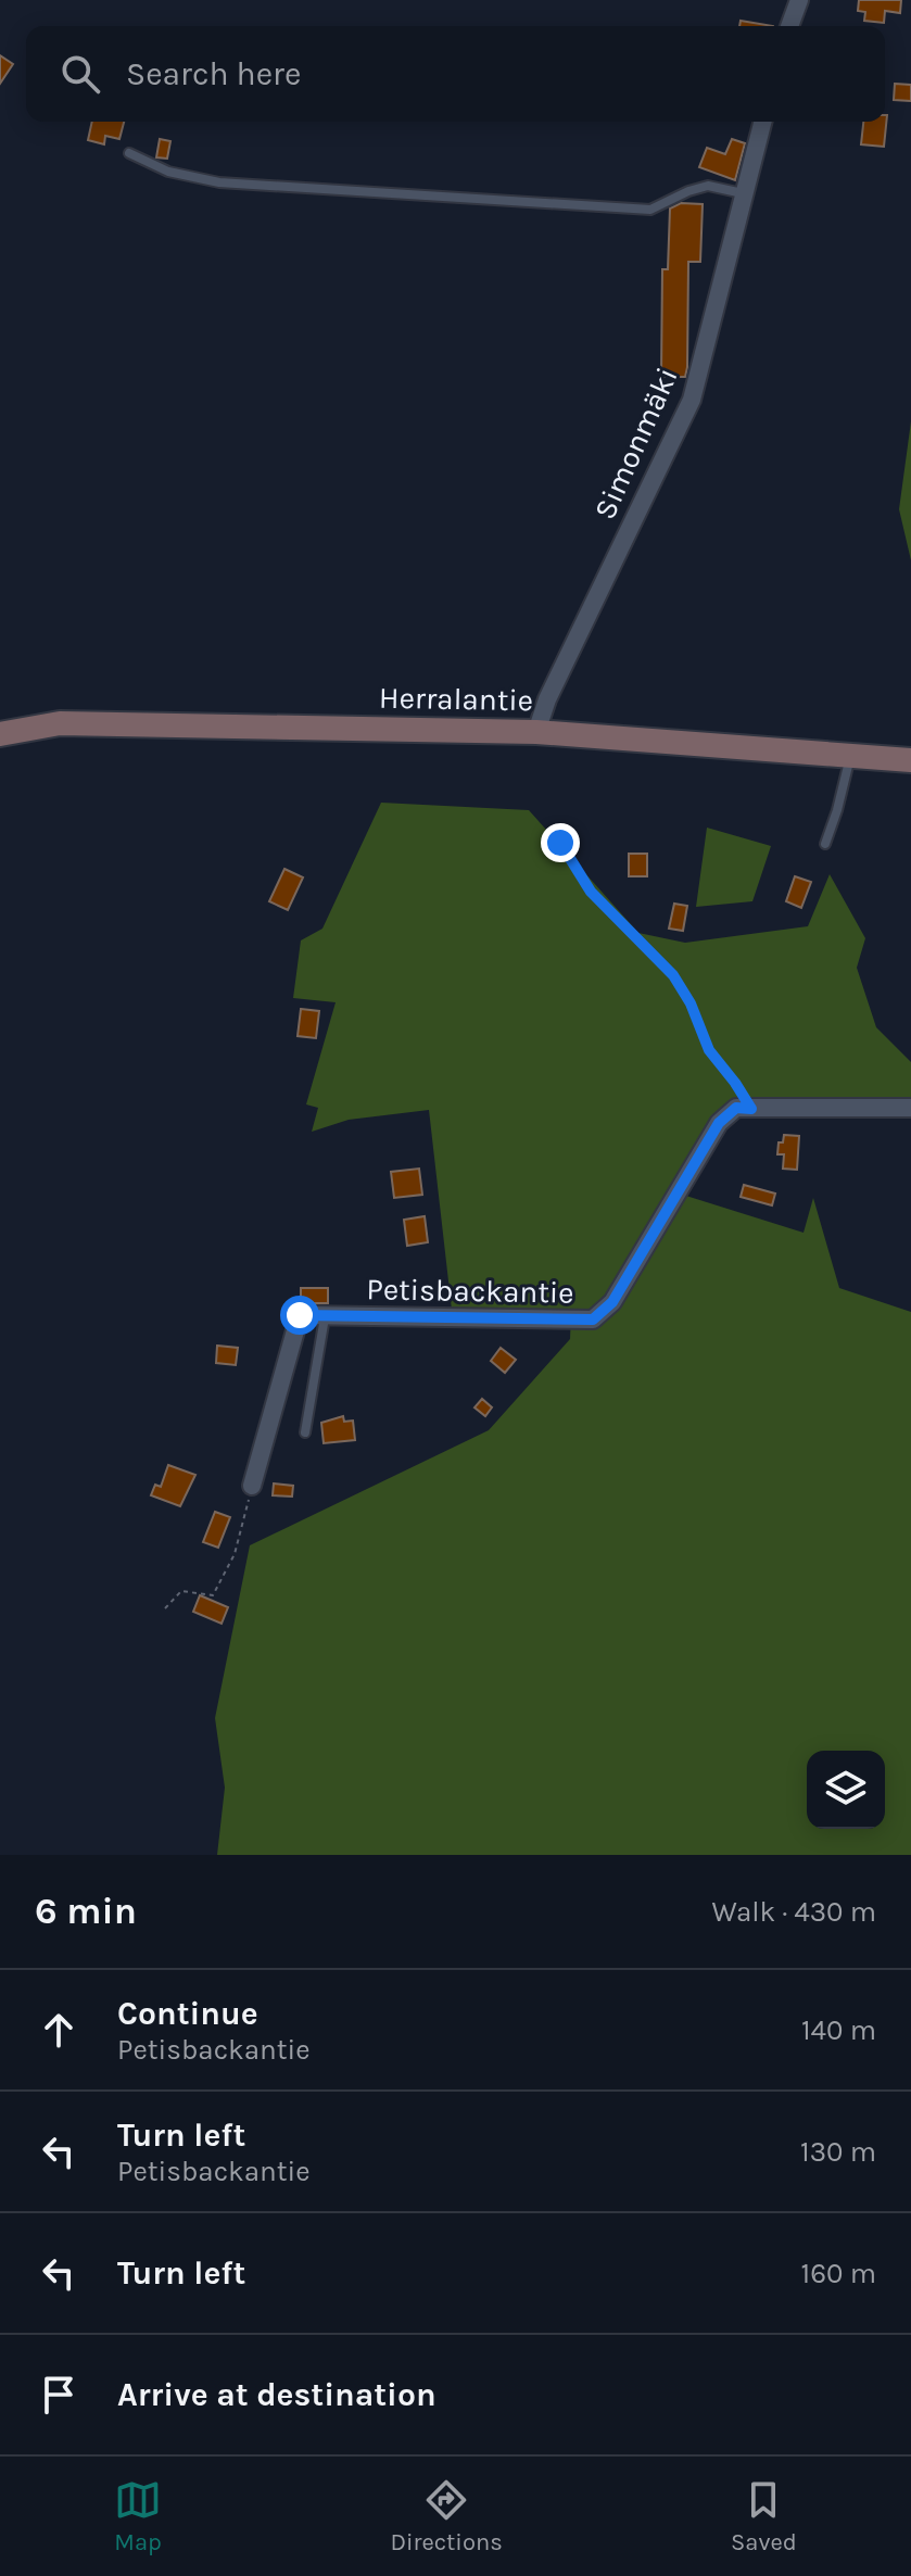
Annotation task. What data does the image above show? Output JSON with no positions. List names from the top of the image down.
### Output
{
  "streets": {
    "street": ["Simonmäki", "Herralantie", "Petisbackantie"]
  },
  "crossings": [
    ["Simonmäki", "Herralantie"]
  ],
  "page": {
    "search": "Search here",
    "heading": ["6 min", "Walk · 430 m"],
    "list": [
      ["Continue", "Petisbackantie", "140 m"],
      ["Turn left", "Petisbackantie", "130 m"],
      ["Turn left", "160 m"],
      "Arrive at destination"
    ],
    "nav": ["Map", "Directions", "Saved"]
  }
}
